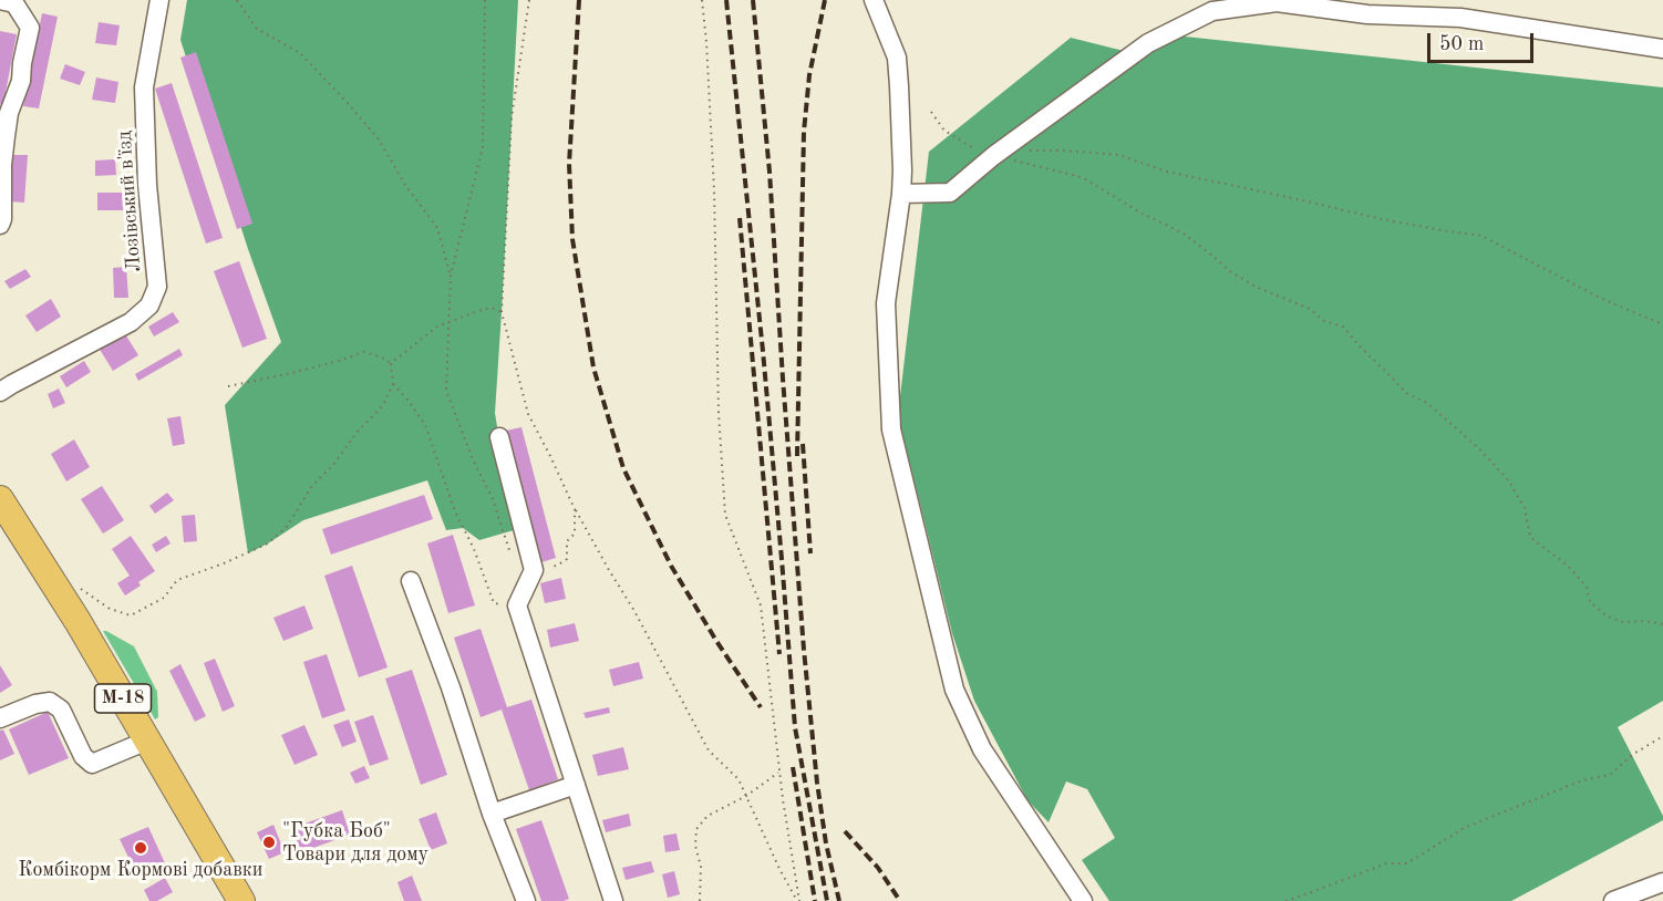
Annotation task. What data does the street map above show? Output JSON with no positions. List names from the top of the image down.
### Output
{
  "streets": {
    "highway": ["М-18"],
    "street": ["Лозівський в'їзд"]
  },
  "places": ["\"Губка Боб\" Товари для дому", "Комбікорм Кормові добавки"],
  "scale_bar": "50 m"
}
